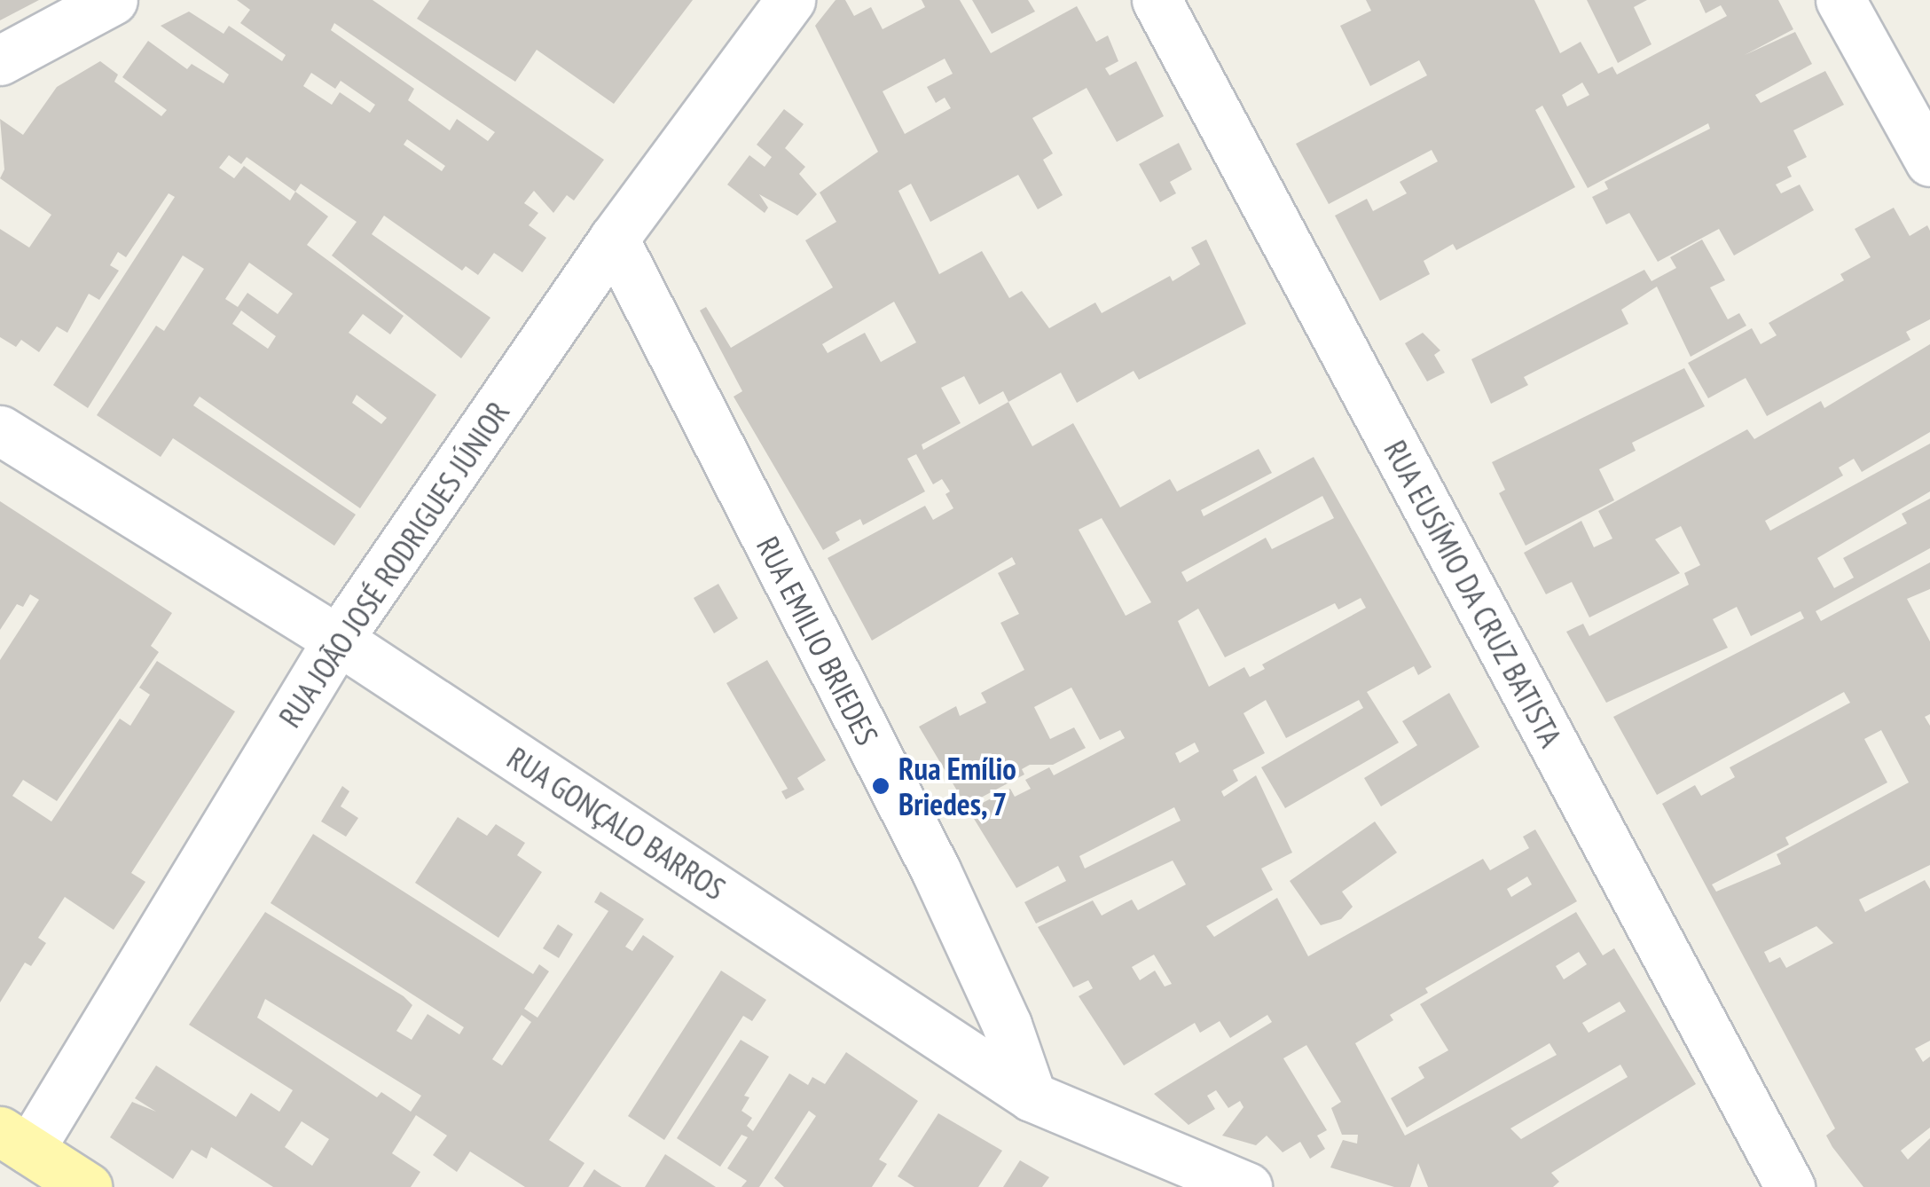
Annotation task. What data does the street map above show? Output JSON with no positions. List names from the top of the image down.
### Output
{
  "streets": {
    "street": [
      "RUA JOÃO JOSÉ RODRIGUES JÚNIOR",
      "RUA EUSÍMIO DA CRUZ BATISTA",
      "RUA EMILIO BRIEDES",
      "RUA GONÇALO BARROS"
    ]
  },
  "crossings": [
    ["RUA JOÃO JOSÉ RODRIGUES JÚNIOR", "RUA EMILIO BRIEDES"],
    ["RUA JOÃO JOSÉ RODRIGUES JÚNIOR", "RUA GONÇALO BARROS"],
    ["RUA EMILIO BRIEDES", "RUA GONÇALO BARROS"]
  ],
  "places": ["Rua Emílio Briedes, 7"]
}
